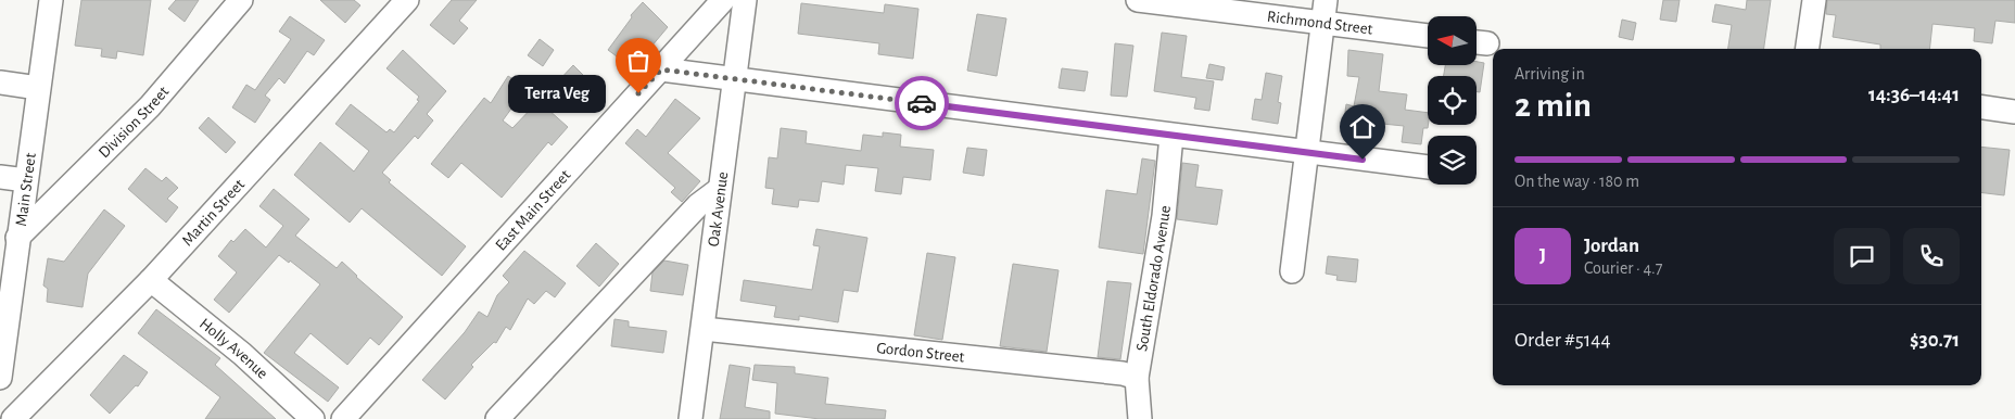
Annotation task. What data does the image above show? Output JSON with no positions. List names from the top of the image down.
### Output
{
  "streets": {
    "street": [
      "Richmond Street",
      "Division Street",
      "Main Street",
      "East Main Street",
      "Oak Avenue",
      "Martin Street",
      "South Eldorado Avenue",
      "Holly Avenue",
      "Gordon Street"
    ]
  },
  "crossings": [
    ["Division Street", "Main Street"],
    ["Oak Avenue", "Gordon Street"],
    ["Martin Street", "Holly Avenue"],
    ["South Eldorado Avenue", "Gordon Street"]
  ],
  "places": ["Terra Veg"],
  "north": "left",
  "page": {
    "heading": ["2 min", "Arriving in", "14:36–14:41"],
    "panel": [
      "Jordan",
      "Courier · 4.7",
      "Order #5144",
      "$30.71"
    ],
    "bubble": "Terra Veg",
    "bar": "On the way · 180 m",
    "round": "J"
  }
}
